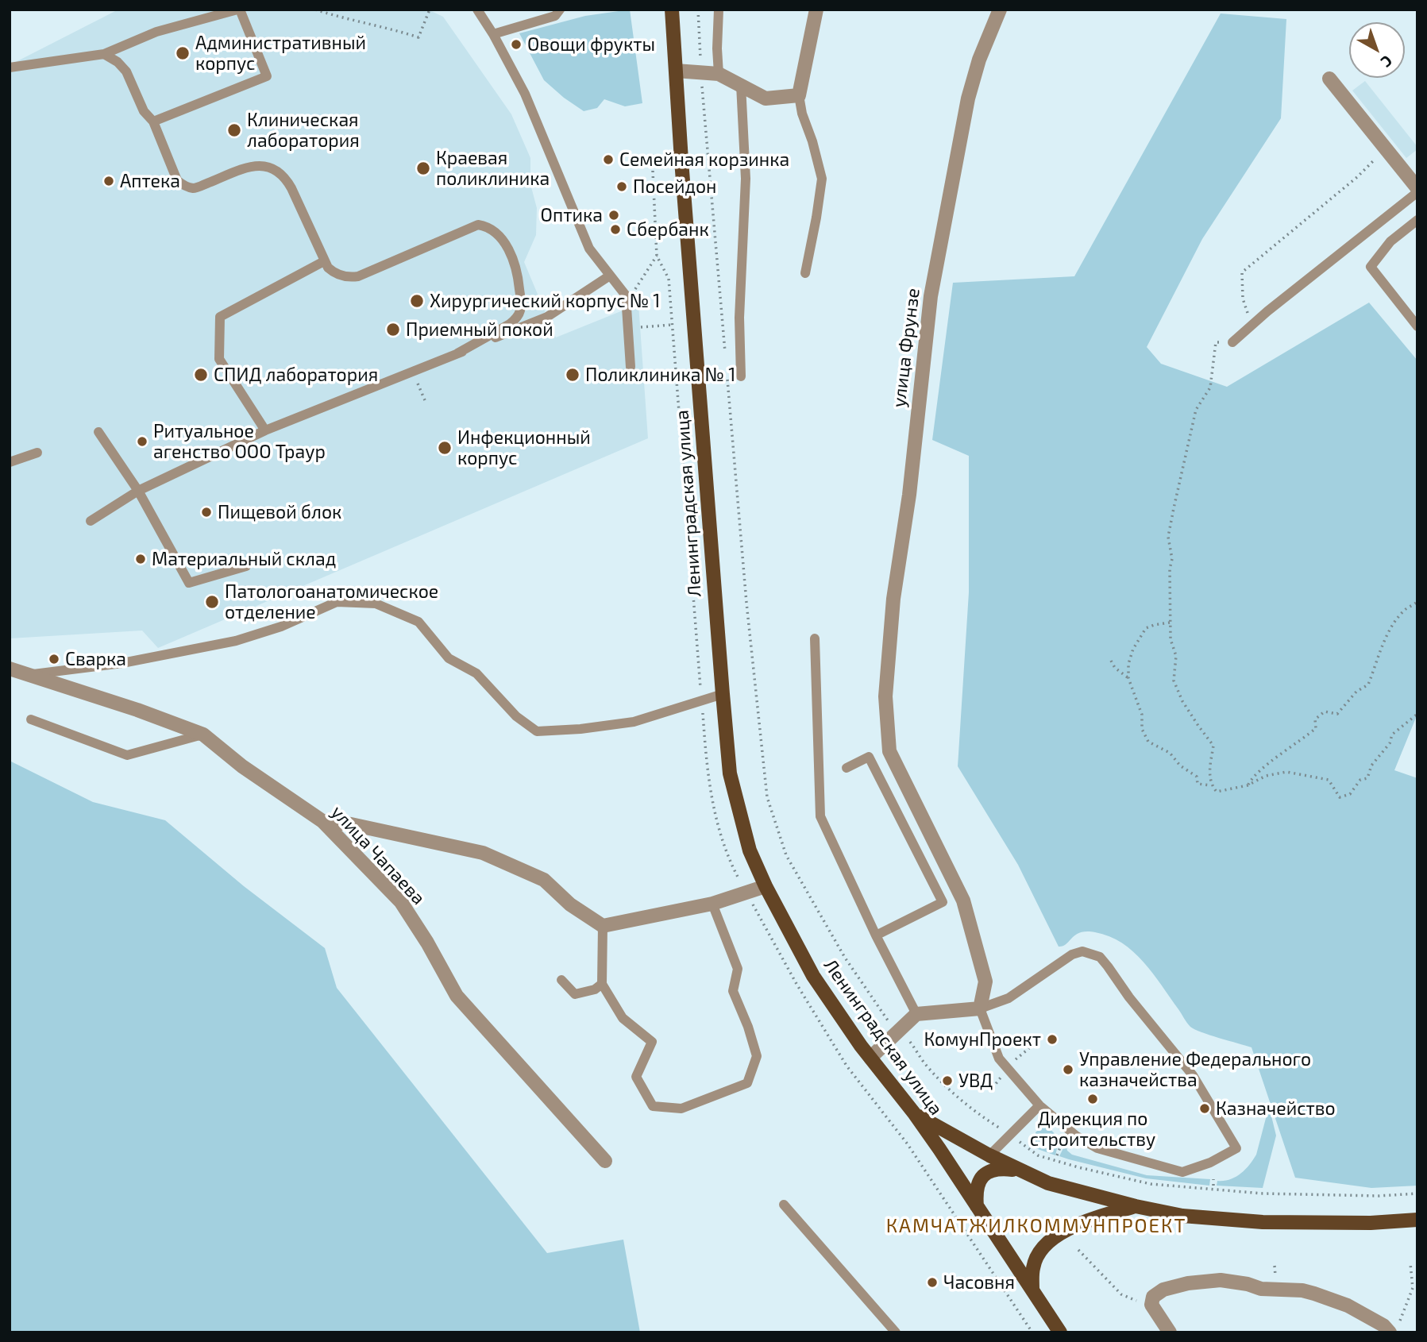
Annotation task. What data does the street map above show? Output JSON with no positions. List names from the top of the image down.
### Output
{
  "streets": {
    "main road": ["Ленинградская улица"],
    "street": ["улица Фрунзе", "улица Чапаева"]
  },
  "districts": ["КАМЧАТЖИЛКОММУНПРОЕКТ"],
  "places": [
    "Овощи фрукты",
    "Административный корпус",
    "Клиническая лаборатория",
    "Семейная корзинка",
    "Краевая поликлиника",
    "Аптека",
    "Посейдон",
    "Оптика",
    "Сбербанк",
    "Хирургический корпус № 1",
    "Приемный покой",
    "СПИД лаборатория",
    "Поликлиника № 1",
    "Ритуальное агенство ООО Траур",
    "Инфекционный корпус",
    "Пищевой блок",
    "Материальный склад",
    "Патологоанатомическое отделение",
    "Сварка",
    "КомунПроект",
    "Управление Федерального казначейства",
    "УВД",
    "Дирекция по строительству",
    "Казначейство",
    "Часовня"
  ],
  "north": "bottom right"
}
